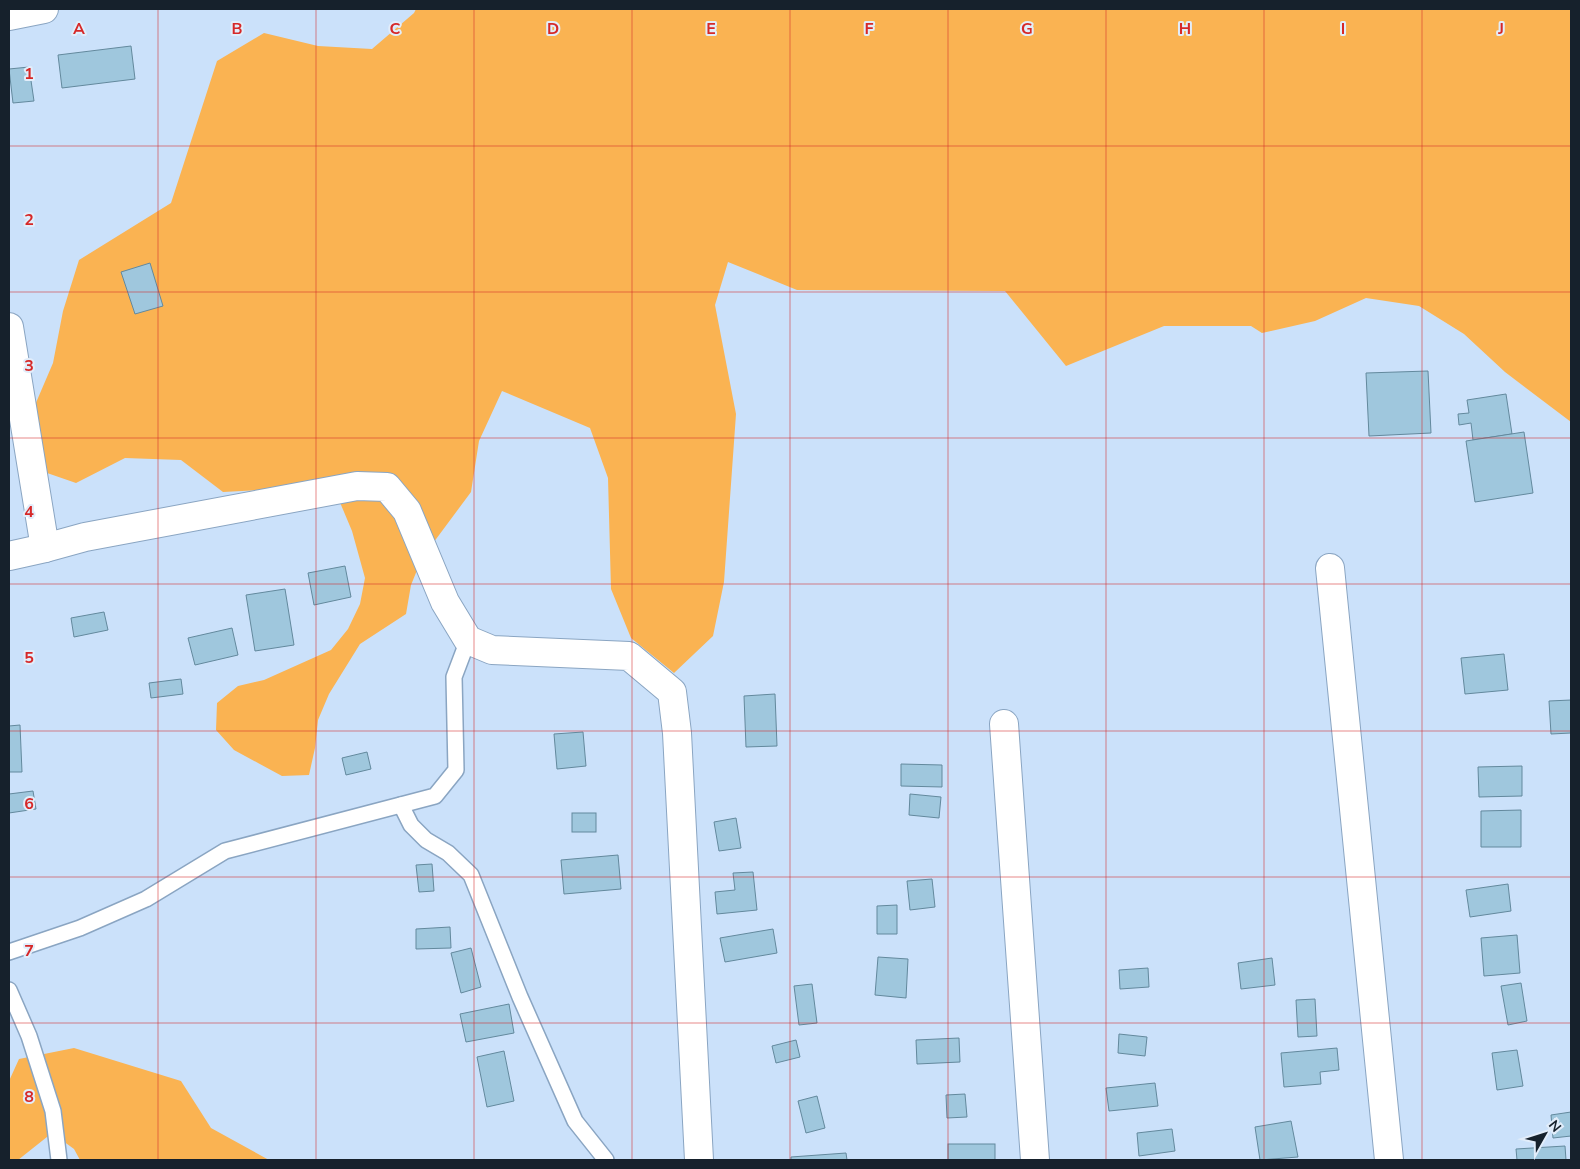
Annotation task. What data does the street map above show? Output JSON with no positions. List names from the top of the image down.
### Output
{
  "north": "top right",
  "grid": {
    "columns": [
      "A",
      "B",
      "C",
      "D",
      "E",
      "F",
      "G",
      "H",
      "I",
      "J"
    ],
    "rows": [
      "1",
      "2",
      "3",
      "4",
      "5",
      "6",
      "7",
      "8"
    ]
  }
}
